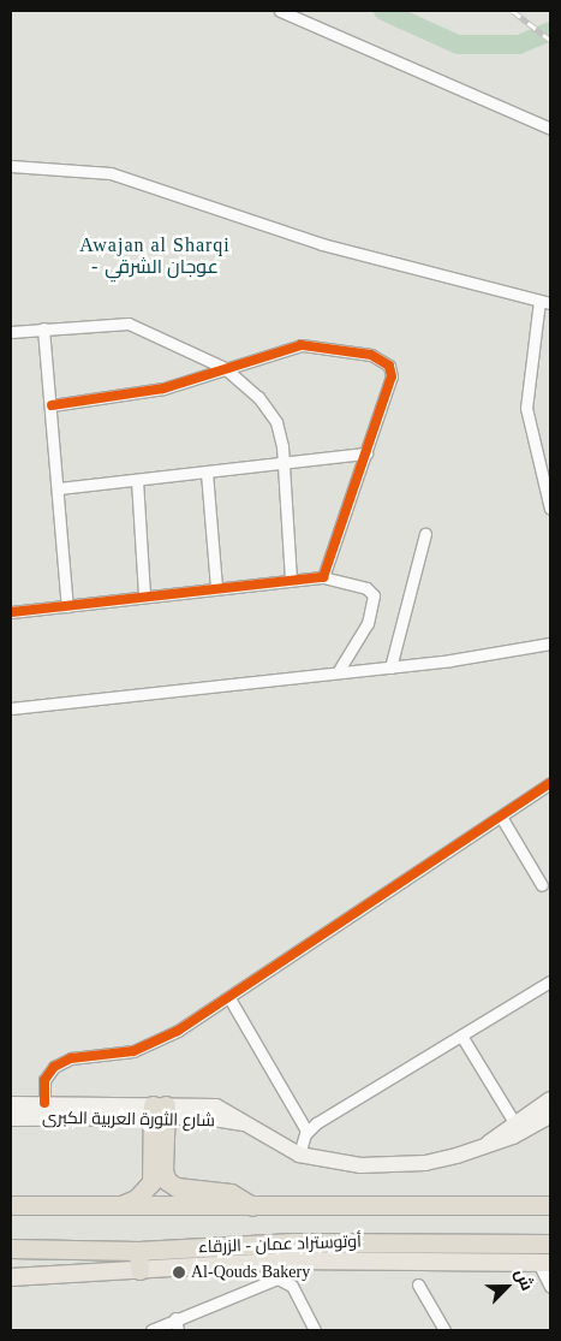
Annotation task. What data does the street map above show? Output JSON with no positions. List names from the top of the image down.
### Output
{
  "streets": {
    "highway": ["أوتوستراد عمان - الزرقاء"],
    "main road": ["شارع الثورة العربية الكبرى"]
  },
  "districts": ["Awajan al Sharqi - عوجان الشرقي"],
  "places": ["Al-Qouds Bakery"],
  "north": "top right"
}
